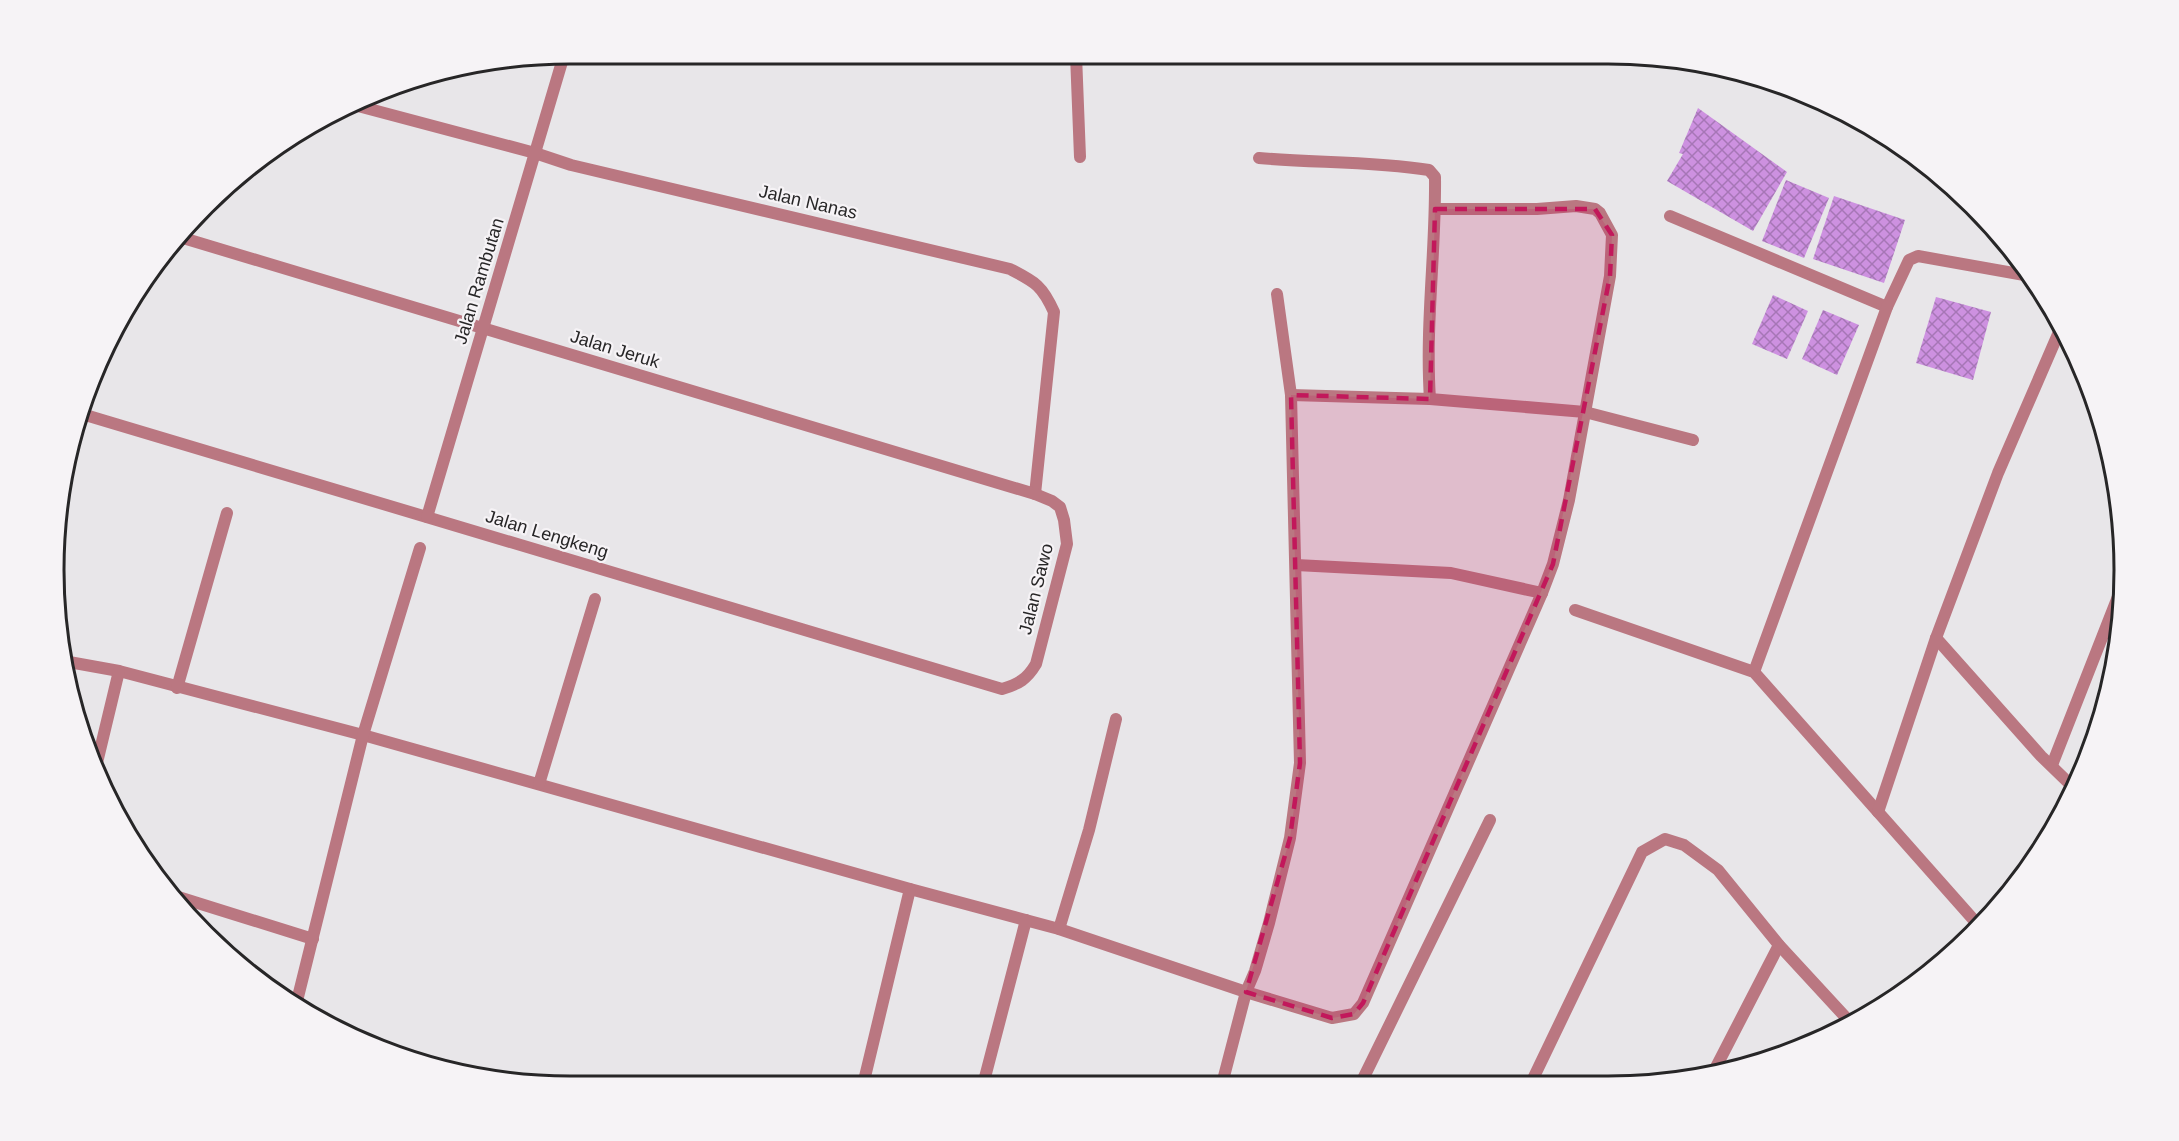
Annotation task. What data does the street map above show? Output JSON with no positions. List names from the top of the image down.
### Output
{
  "streets": {
    "street": [
      "Jalan Nanas",
      "Jalan Rambutan",
      "Jalan Jeruk",
      "Jalan Lengkeng",
      "Jalan Sawo"
    ]
  },
  "crossings": [
    ["Jalan Nanas", "Jalan Rambutan"],
    ["Jalan Nanas", "Jalan Jeruk"],
    ["Jalan Nanas", "Jalan Sawo"],
    ["Jalan Rambutan", "Jalan Jeruk"],
    ["Jalan Rambutan", "Jalan Lengkeng"],
    ["Jalan Jeruk", "Jalan Sawo"],
    ["Jalan Lengkeng", "Jalan Sawo"]
  ]
}
